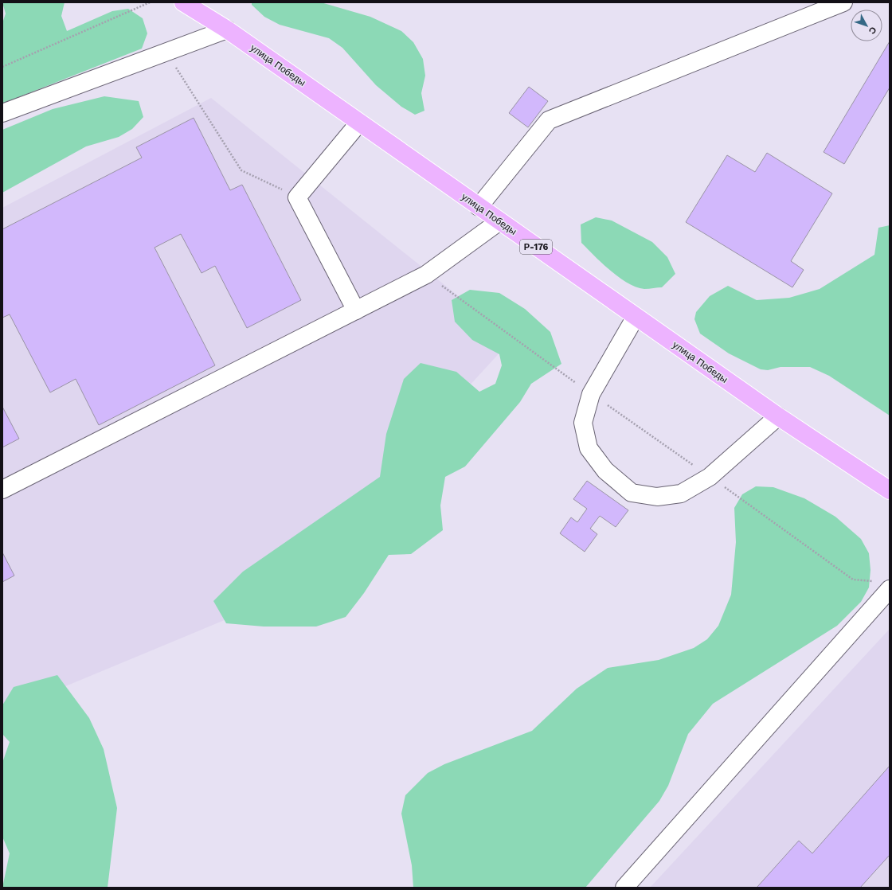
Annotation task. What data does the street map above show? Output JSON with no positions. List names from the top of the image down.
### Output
{
  "streets": {
    "highway": ["улица Победы", "Р-176"]
  },
  "north": "bottom right"
}
